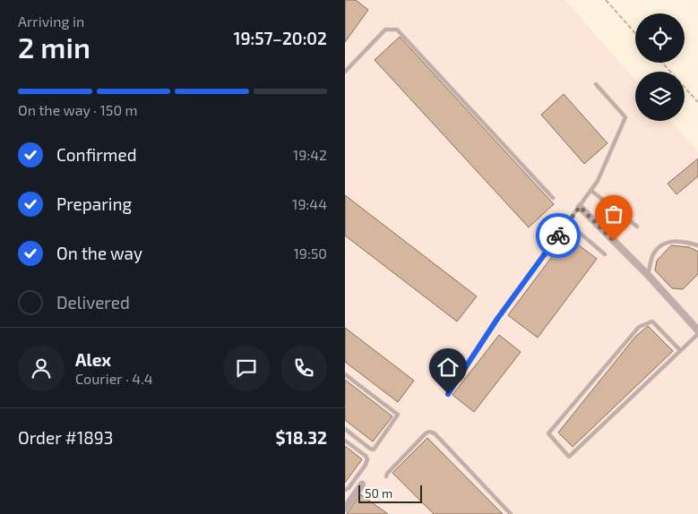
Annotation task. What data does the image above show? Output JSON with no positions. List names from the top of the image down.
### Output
{
  "scale_bar": "50 m",
  "page": {
    "heading": ["2 min", "Arriving in", "19:57–20:02"],
    "panel": [
      "Alex",
      "Courier · 4.4",
      "Order #1893",
      "$18.32"
    ],
    "bar": "On the way · 150 m",
    "list": [
      ["Confirmed", "19:42"],
      ["Preparing", "19:44"],
      ["On the way", "19:50"],
      "Delivered"
    ],
    "scale": "50 m"
  }
}
